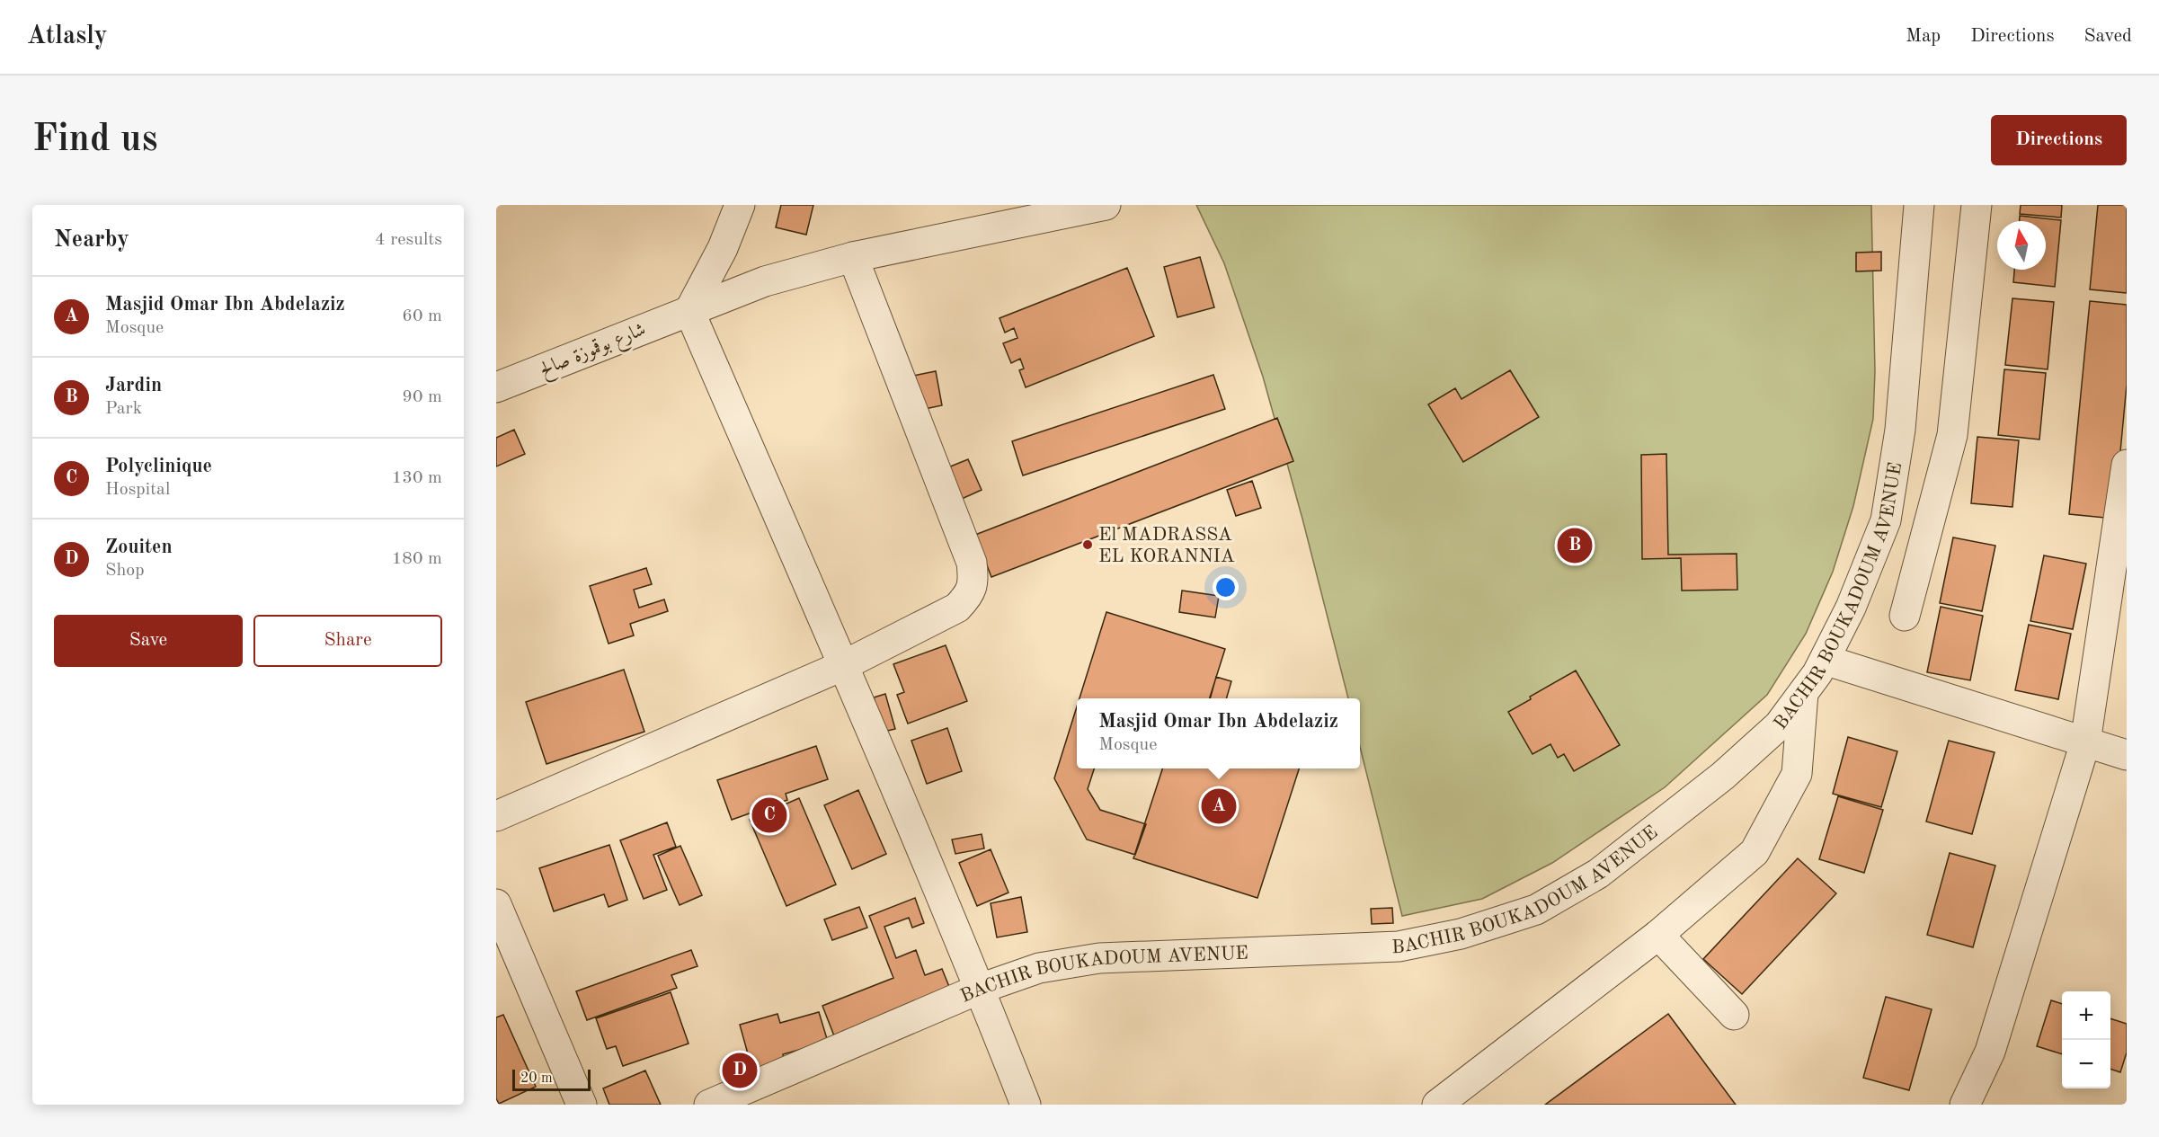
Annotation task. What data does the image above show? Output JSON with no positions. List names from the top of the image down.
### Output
{
  "streets": {
    "street": ["شارع بوقموزة صالح", "BACHIR BOUKADOUM AVENUE"]
  },
  "places": ["El MADRASSA EL KORANNIA"],
  "scale_bar": "20 m",
  "north": "top",
  "page": {
    "header": "Atlasly",
    "nav": ["Map", "Directions", "Saved"],
    "buttons": [
      "Directions",
      ["Save", "Share"]
    ],
    "title": "Find us",
    "heading": ["Nearby", "4 results"],
    "list": [
      {
        "mark": "A",
        "name": "Masjid Omar Ibn Abdelaziz",
        "note": "Mosque",
        "value": "60 m"
      },
      {
        "mark": "B",
        "name": "Jardin",
        "note": "Park",
        "value": "90 m"
      },
      {
        "mark": "C",
        "name": "Polyclinique",
        "note": "Hospital",
        "value": "130 m"
      },
      {
        "mark": "D",
        "name": "Zouiten",
        "note": "Shop",
        "value": "180 m"
      }
    ],
    "pins": [
      "B",
      "A",
      "C",
      "D"
    ],
    "popup": ["Masjid Omar Ibn Abdelaziz", "Mosque"],
    "map_buttons": ["+", "−"],
    "scale": "20 m"
  }
}
